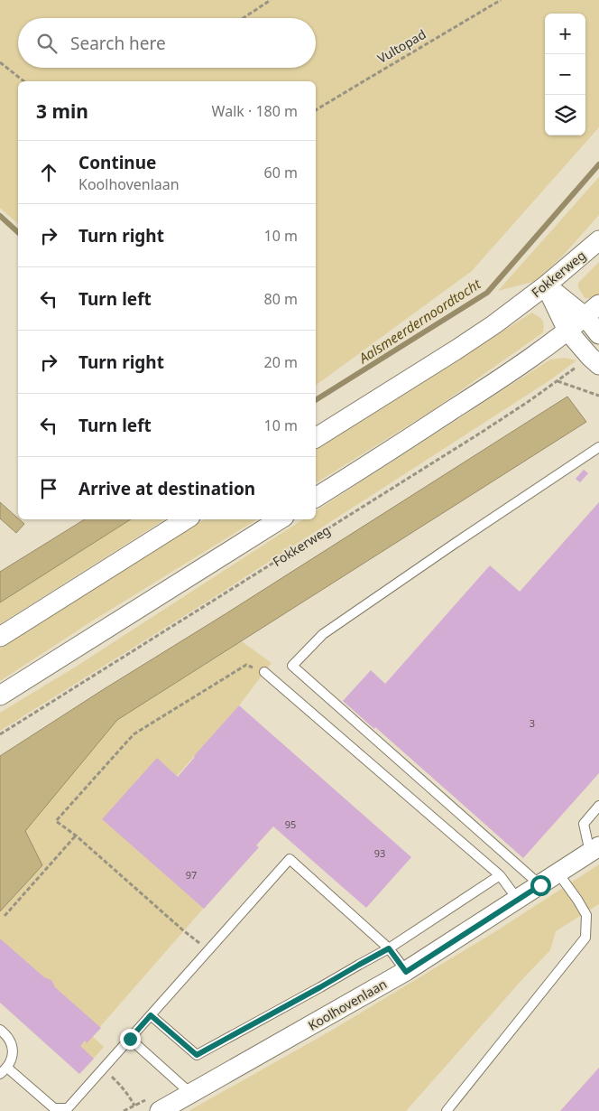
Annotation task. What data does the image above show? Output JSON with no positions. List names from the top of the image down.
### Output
{
  "streets": {
    "street": ["Fokkerweg", "Koolhovenlaan"],
    "path": ["Vultopad"]
  },
  "water": ["Aalsmeerdernoordtocht"],
  "house_numbers": [
    "3",
    "95",
    "93",
    "97"
  ],
  "page": {
    "map_buttons": ["+", "−"],
    "search": "Search here",
    "heading": ["3 min", "Walk · 180 m"],
    "list": [
      ["Continue", "Koolhovenlaan", "60 m"],
      ["Turn right", "10 m"],
      ["Turn left", "80 m"],
      ["Turn right", "20 m"],
      ["Turn left", "10 m"],
      "Arrive at destination"
    ]
  }
}
